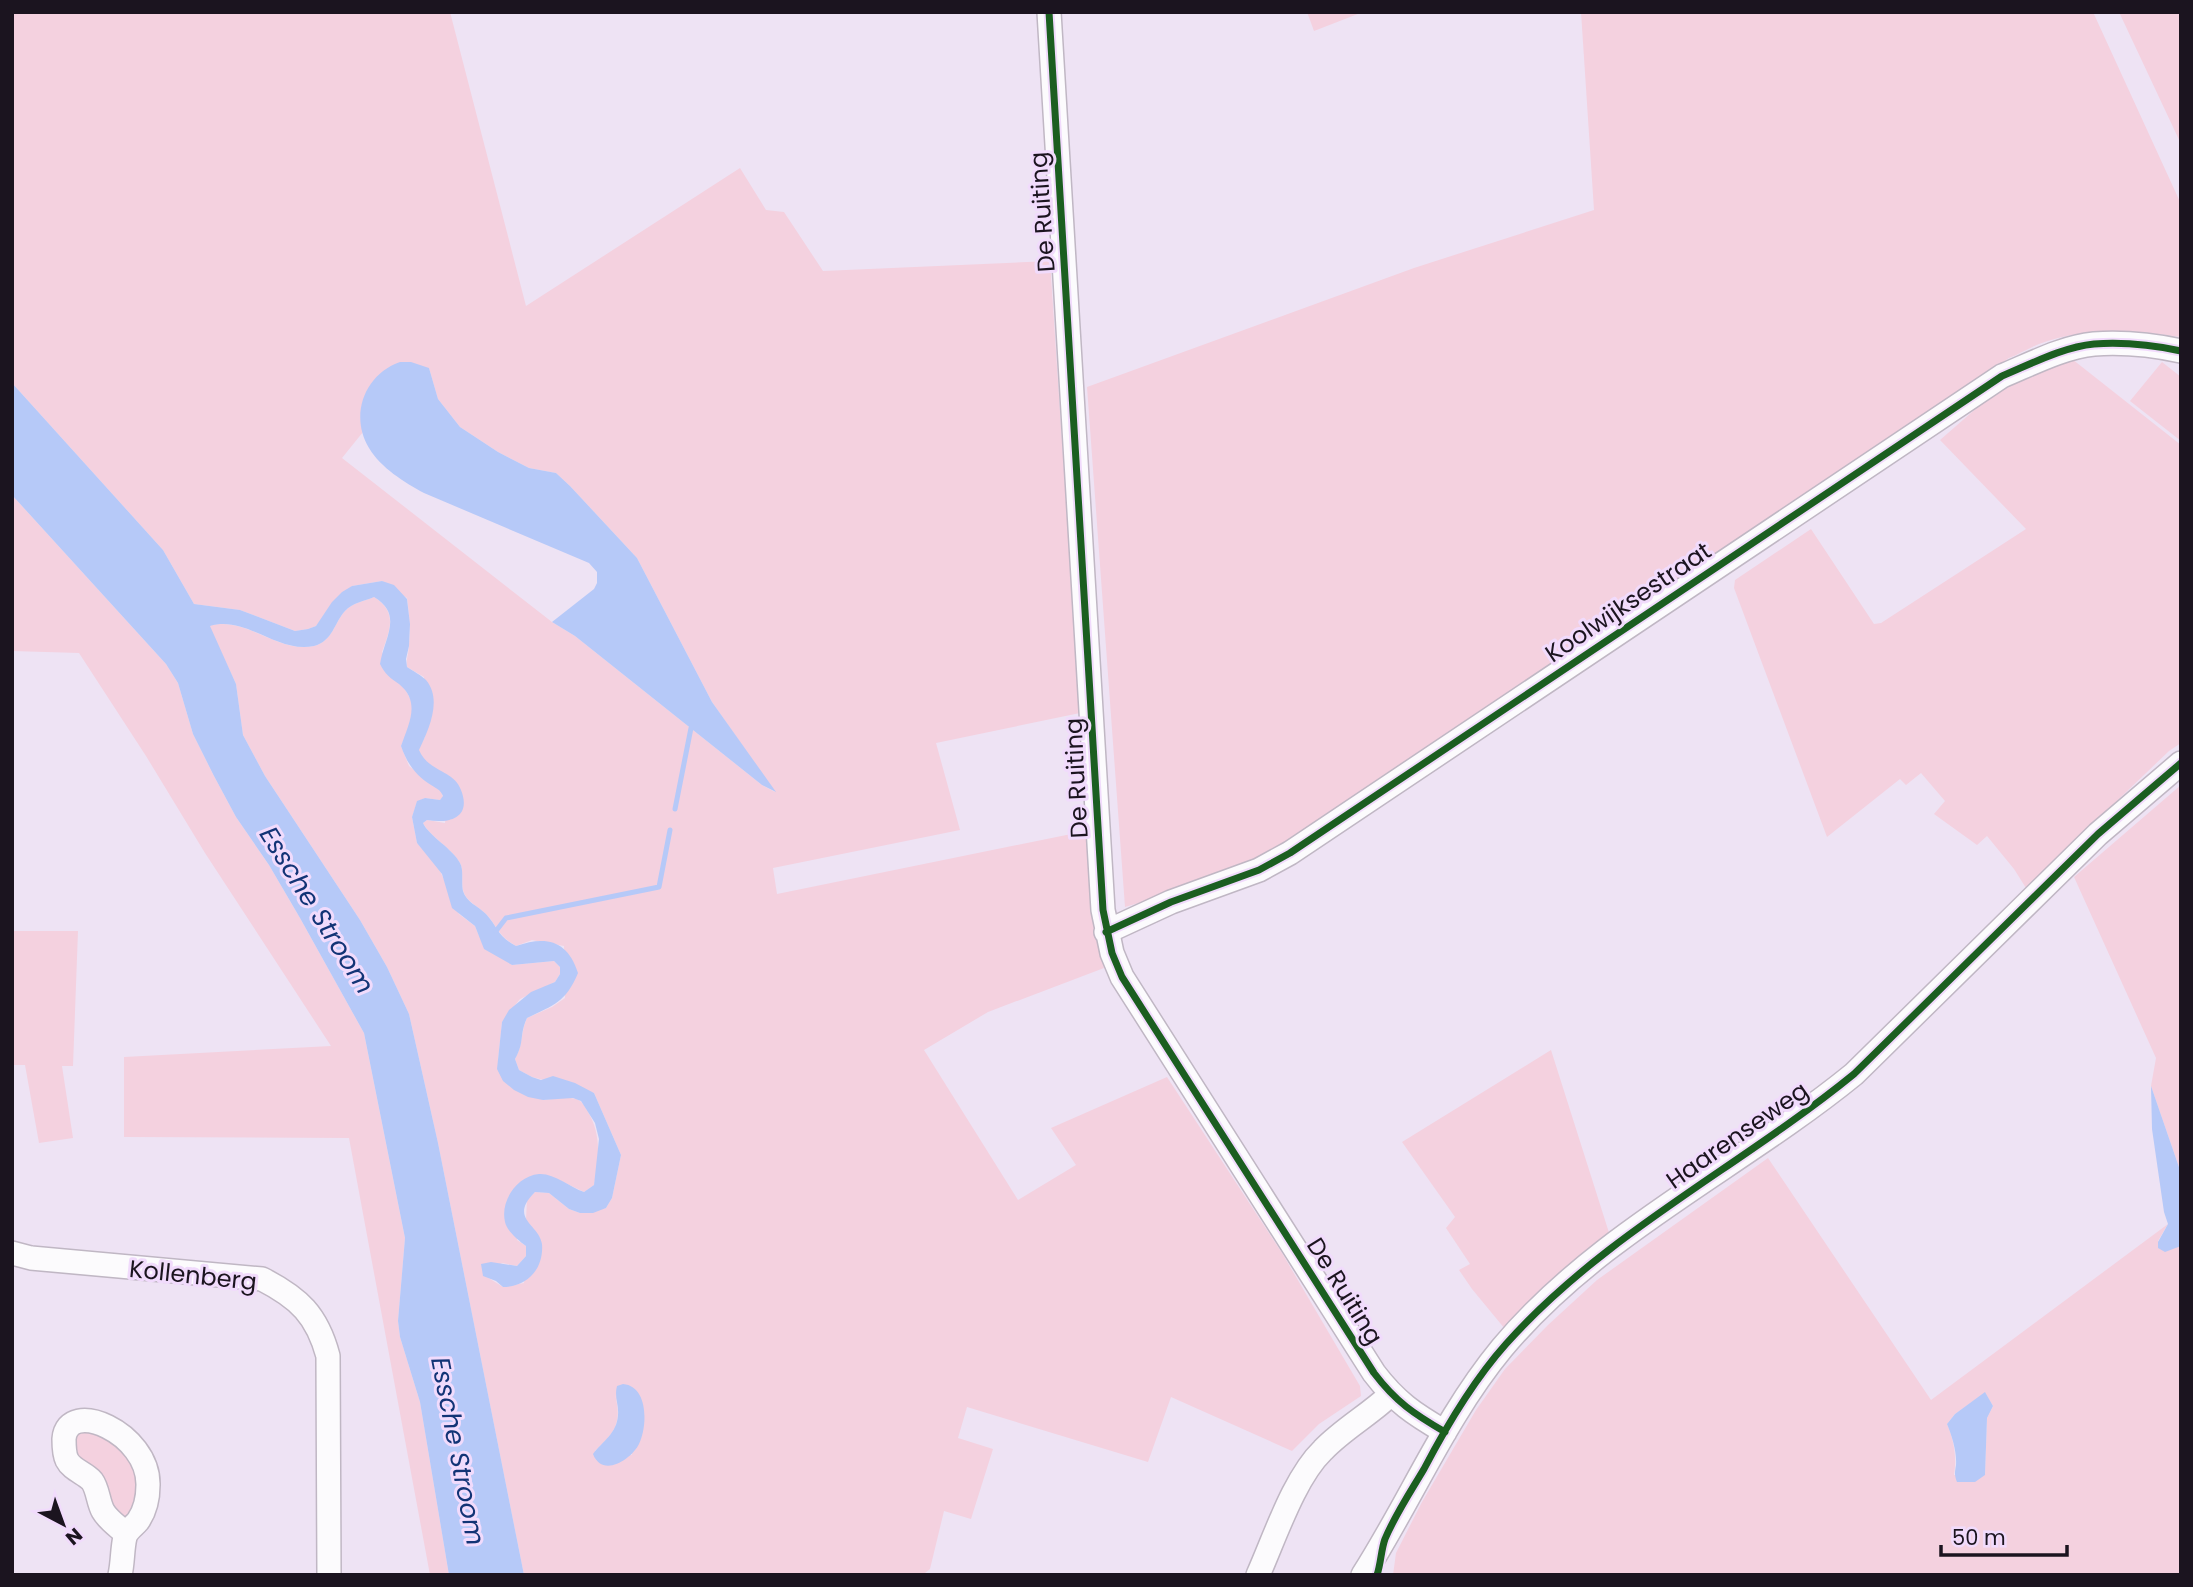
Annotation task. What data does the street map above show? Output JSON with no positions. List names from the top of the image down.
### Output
{
  "streets": {
    "street": [
      "De Ruiting",
      "Koolwijksestraat",
      "Haarenseweg",
      "Kollenberg"
    ]
  },
  "crossings": [
    ["De Ruiting", "Koolwijksestraat"],
    ["De Ruiting", "Haarenseweg"]
  ],
  "water": ["Essche Stroom"],
  "scale_bar": "50 m",
  "north": "bottom right"
}
